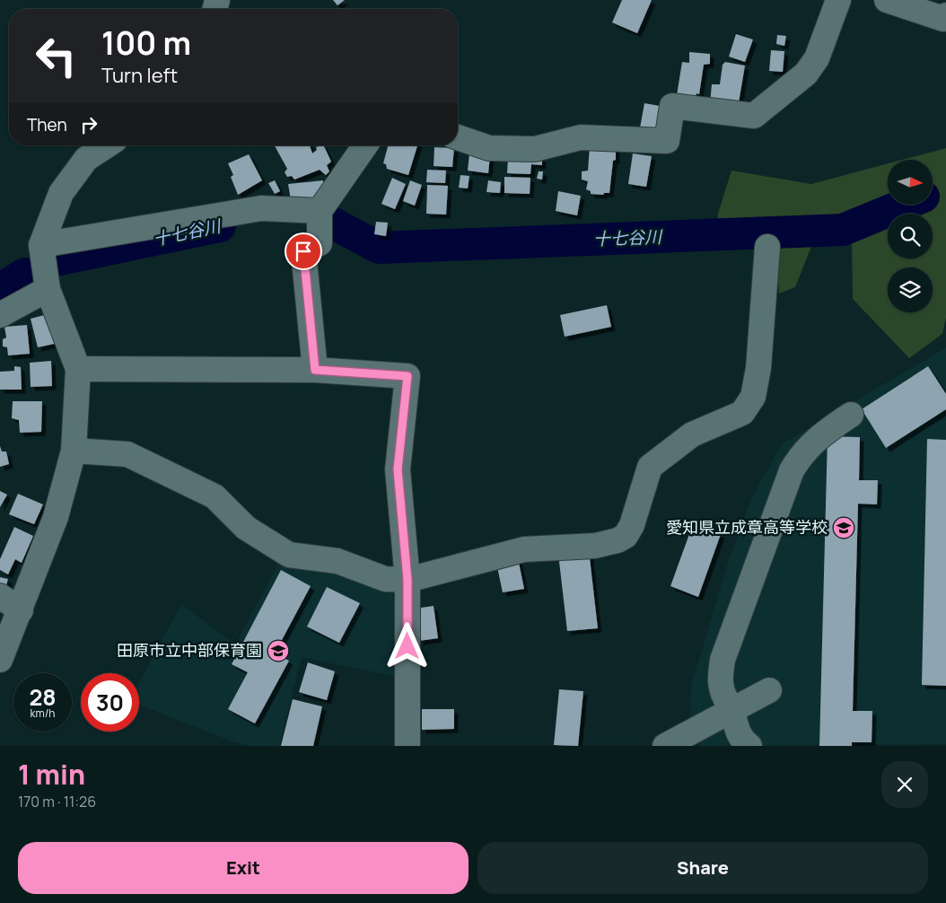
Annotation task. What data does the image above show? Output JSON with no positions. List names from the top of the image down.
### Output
{
  "water": ["十七谷川"],
  "places": {
    "school or university": ["愛知県立成章高等学校", "田原市立中部保育園"]
  },
  "north": "right",
  "page": {
    "turn": ["100 m", "Turn left"],
    "then": "Then",
    "speed": "28 km/h",
    "limit": "30",
    "heading": ["1 min", "170 m · 11:26"],
    "buttons": ["Exit", "Share"]
  }
}
